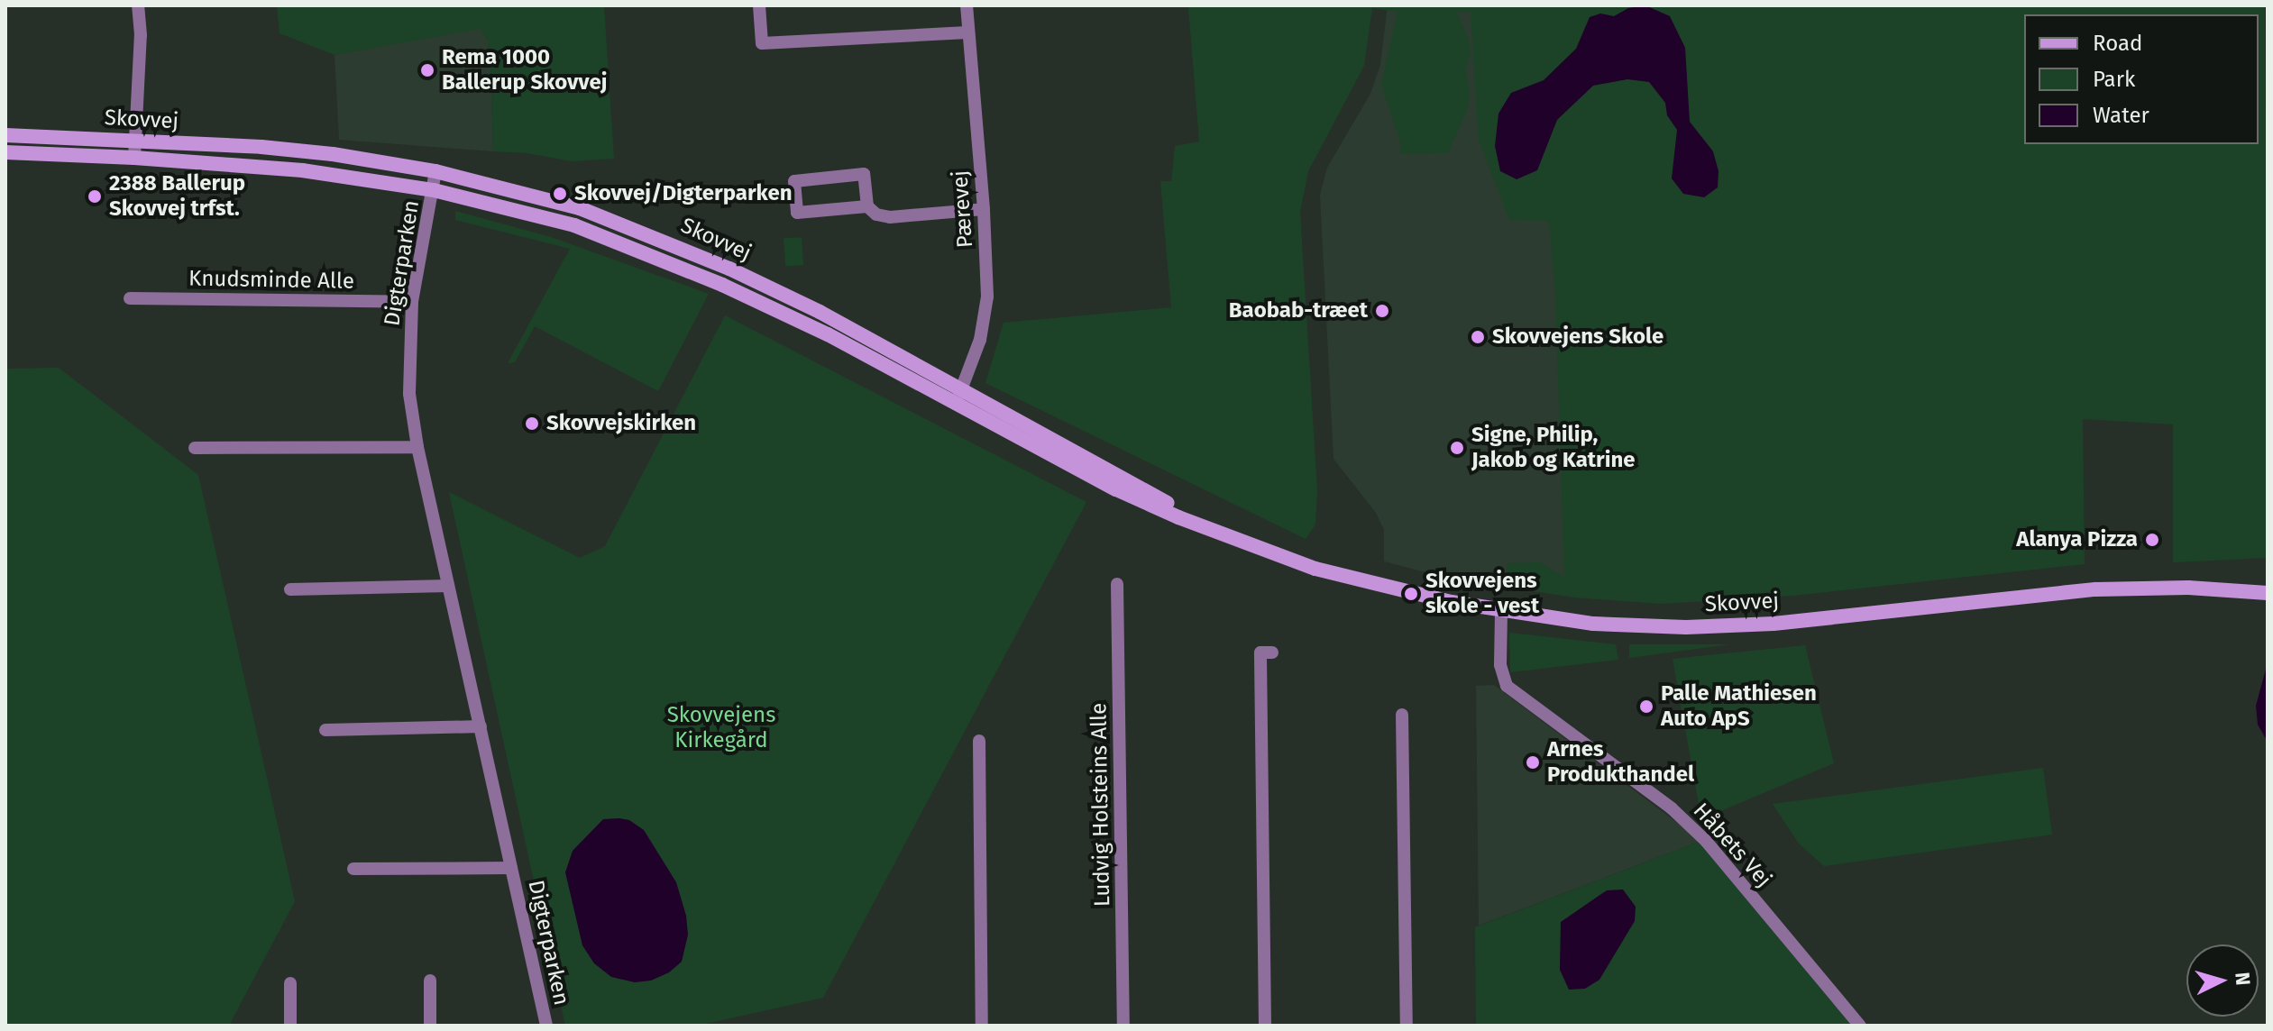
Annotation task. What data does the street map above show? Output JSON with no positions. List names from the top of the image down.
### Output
{
  "streets": {
    "street": [
      "Skovvej",
      "Pærevej",
      "Digterparken",
      "Knudsminde Alle",
      "Ludvig Holsteins Alle",
      "Håbets Vej"
    ]
  },
  "crossings": [
    ["Skovvej", "Pærevej"],
    ["Skovvej", "Digterparken"],
    ["Skovvej", "Håbets Vej"],
    ["Digterparken", "Knudsminde Alle"]
  ],
  "parks": ["Skovvejens Kirkegård"],
  "places": [
    "Rema 1000 Ballerup Skovvej",
    "Skovvej/Digterparken",
    "2388 Ballerup Skovvej trfst.",
    "Baobab-træet",
    "Skovvejens Skole",
    "Skovvejskirken",
    "Signe, Philip, Jakob og Katrine",
    "Alanya Pizza",
    "Skovvejens skole - vest",
    "Palle Mathiesen Auto ApS",
    "Arnes Produkthandel"
  ],
  "legend": ["Road", "Park", "Water"],
  "north": "right"
}
